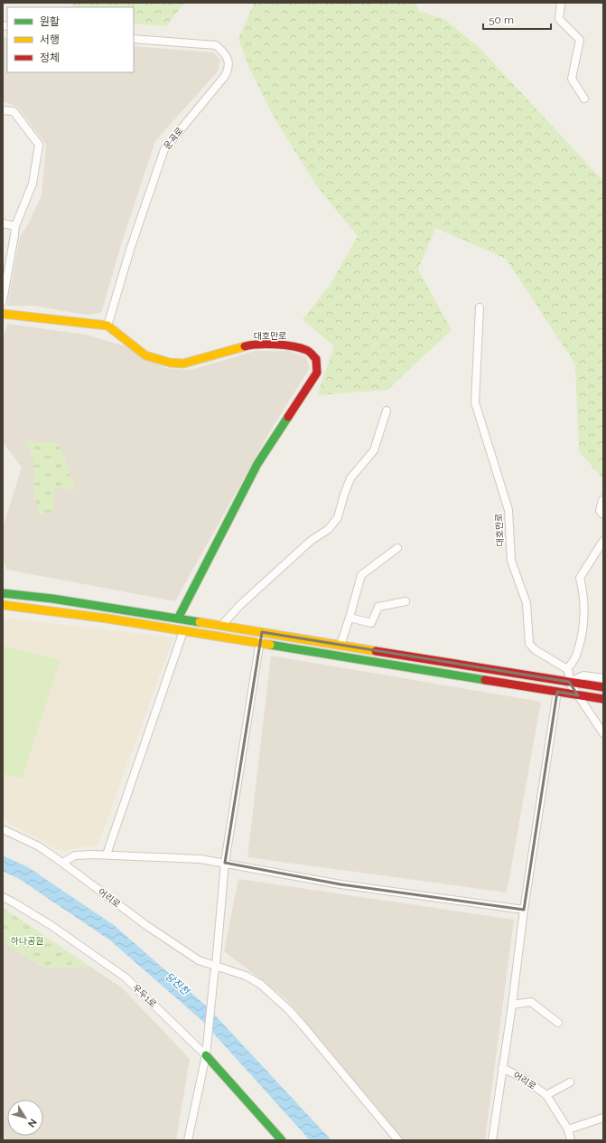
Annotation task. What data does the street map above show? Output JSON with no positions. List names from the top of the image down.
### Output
{
  "streets": {
    "main road": ["대호만로"],
    "street": ["운곡로", "어리로", "우두1로"]
  },
  "crossings": [
    ["운곡로", "대호만로"]
  ],
  "water": ["당진천"],
  "parks": ["하나공원"],
  "legend": ["원활", "서행", "정체"],
  "scale_bar": "50 m",
  "north": "bottom right"
}
